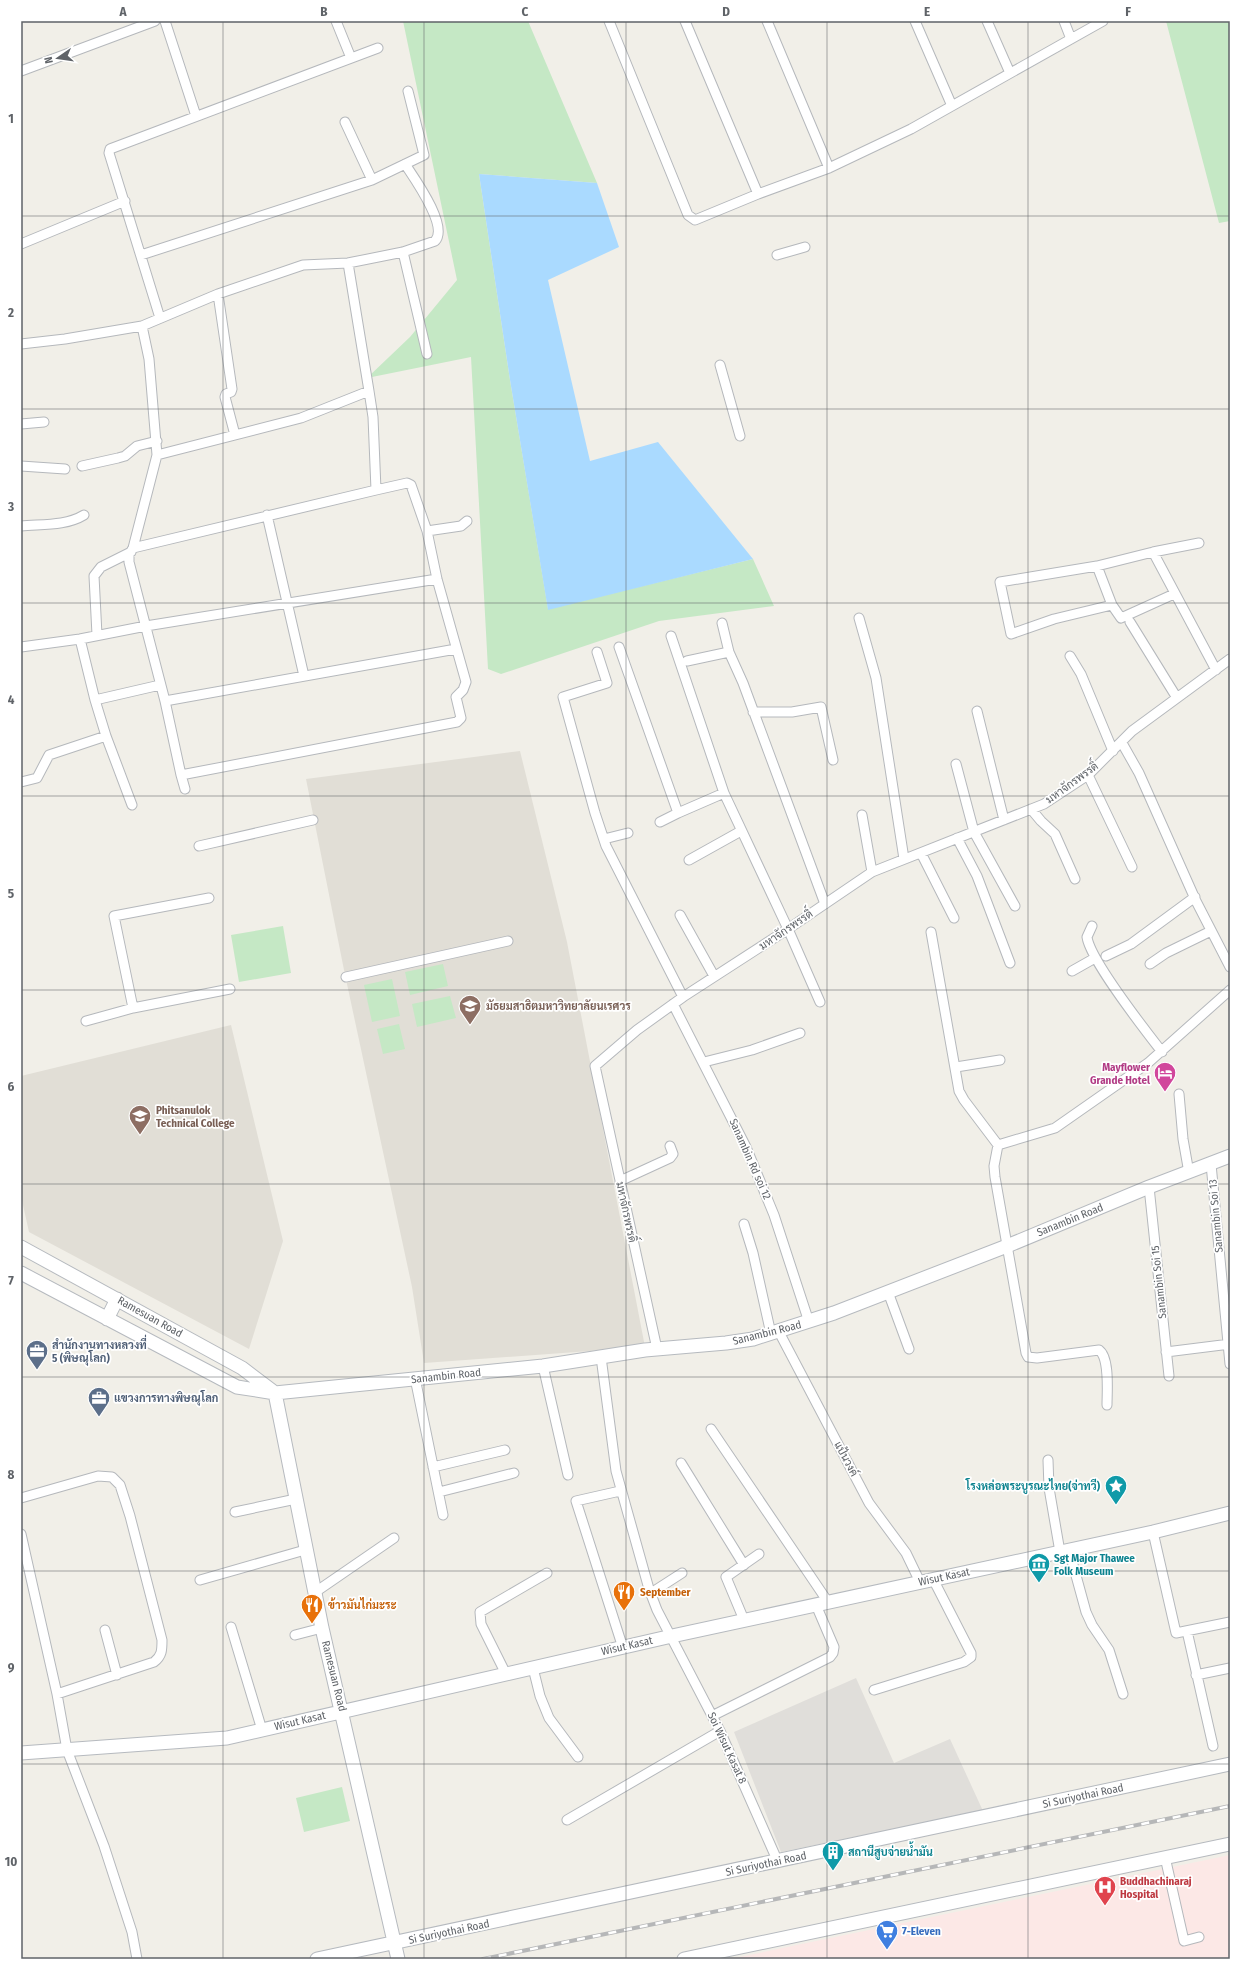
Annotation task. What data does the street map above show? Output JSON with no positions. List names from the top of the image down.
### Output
{
  "streets": {
    "street": [
      "มหาจักรพรรดิ์",
      "Sanambin Rd soi 12",
      "Sanambin Soi 13",
      "Sanambin Road",
      "Sanambin Soi 15",
      "Ramesuan Road",
      "แป้นวงค์",
      "Wisut Kasat",
      "Soi Wisut Kasat 8",
      "Si Suriyothai Road"
    ]
  },
  "crossings": [
    ["มหาจักรพรรดิ์", "Sanambin Rd soi 12"],
    ["มหาจักรพรรดิ์", "Sanambin Road"],
    ["Sanambin Rd soi 12", "Sanambin Road"],
    ["Sanambin Soi 13", "Sanambin Road"],
    ["Sanambin Road", "Sanambin Soi 15"],
    ["Sanambin Road", "Ramesuan Road"],
    ["Sanambin Road", "แป้นวงค์"],
    ["Sanambin Road", "Soi Wisut Kasat 8"],
    ["Ramesuan Road", "Wisut Kasat"],
    ["Ramesuan Road", "Si Suriyothai Road"],
    ["แป้นวงค์", "Wisut Kasat"],
    ["Wisut Kasat", "Soi Wisut Kasat 8"],
    ["Soi Wisut Kasat 8", "Si Suriyothai Road"]
  ],
  "places": {
    "school or university": ["มัธยมสาธิตมหาวิทยาลัยนเรศวร", "Phitsanulok Technical College"],
    "hotel": ["Mayflower Grande Hotel"],
    "office": ["สำนักงานทางหลวงที่ 5 (พิษณุโลก)", "แขวงการทางพิษณุโลก"],
    "place": ["โรงหล่อพระบูรณะไทย(จ่าทวี)"],
    "museum": ["Sgt Major Thawee Folk Museum"],
    "restaurant": ["September", "ข้าวมันไก่มะระ"],
    "building": ["สถานีสูบจ่ายน้ำมัน"],
    "hospital": ["Buddhachinaraj Hospital"],
    "supermarket": ["7-Eleven"]
  },
  "north": "left",
  "grid": {
    "columns": [
      "A",
      "B",
      "C",
      "D",
      "E",
      "F"
    ],
    "rows": [
      "1",
      "2",
      "3",
      "4",
      "5",
      "6",
      "7",
      "8",
      "9",
      "10"
    ]
  }
}
